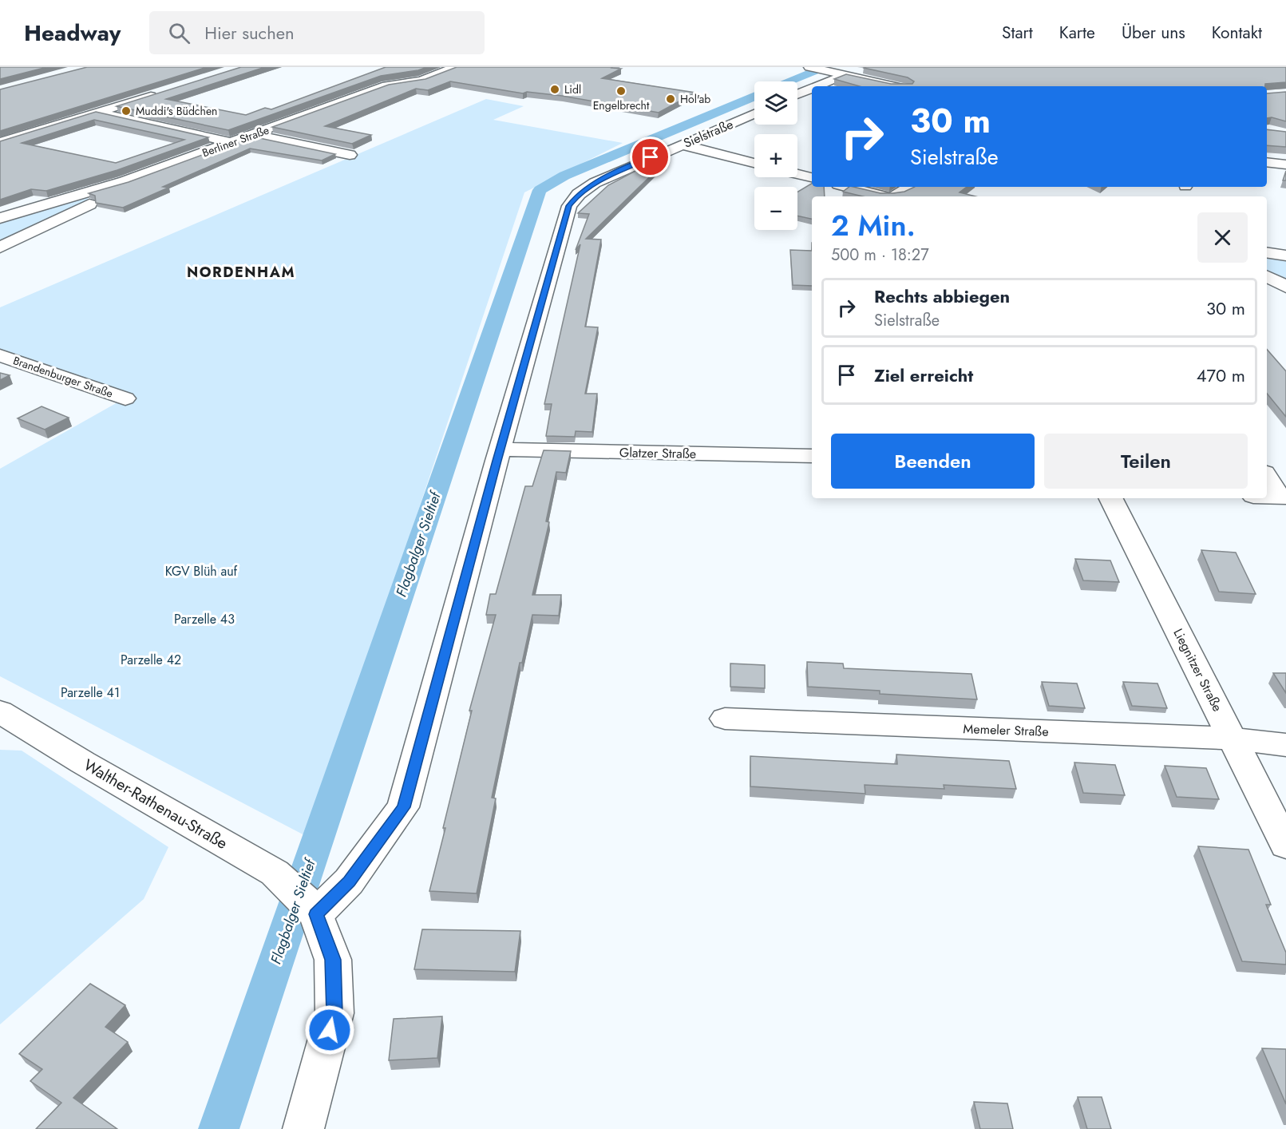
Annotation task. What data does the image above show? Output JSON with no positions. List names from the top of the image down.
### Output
{
  "streets": {
    "street": [
      "Sielstraße",
      "Berliner Straße",
      "Brandenburger Straße",
      "Glatzer Straße",
      "Liegnitzer Straße",
      "Memeler Straße",
      "Walther-Rathenau-Straße"
    ]
  },
  "crossings": [
    ["Sielstraße", "Glatzer Straße"],
    ["Sielstraße", "Walther-Rathenau-Straße"],
    ["Liegnitzer Straße", "Memeler Straße"]
  ],
  "districts": ["NORDENHAM"],
  "water": ["Flagbalger Sieltief"],
  "parks": [
    "KGV Blüh auf",
    "Parzelle 43",
    "Parzelle 42",
    "Parzelle 41"
  ],
  "places": [
    "Lidl",
    "Engelbrecht",
    "Hol'ab",
    "Muddi's Büdchen"
  ],
  "page": {
    "header": "Headway",
    "search": "Hier suchen",
    "nav": [
      "Start",
      "Karte",
      "Über uns",
      "Kontakt"
    ],
    "map_buttons": ["+", "−"],
    "turn": ["30 m", "Sielstraße"],
    "heading": ["2 Min.", "500 m · 18:27"],
    "list": [
      {
        "name": "Rechts abbiegen",
        "note": "Sielstraße",
        "value": "30 m"
      },
      {
        "name": "Ziel erreicht",
        "value": "470 m"
      }
    ],
    "buttons": ["Beenden", "Teilen"]
  }
}
